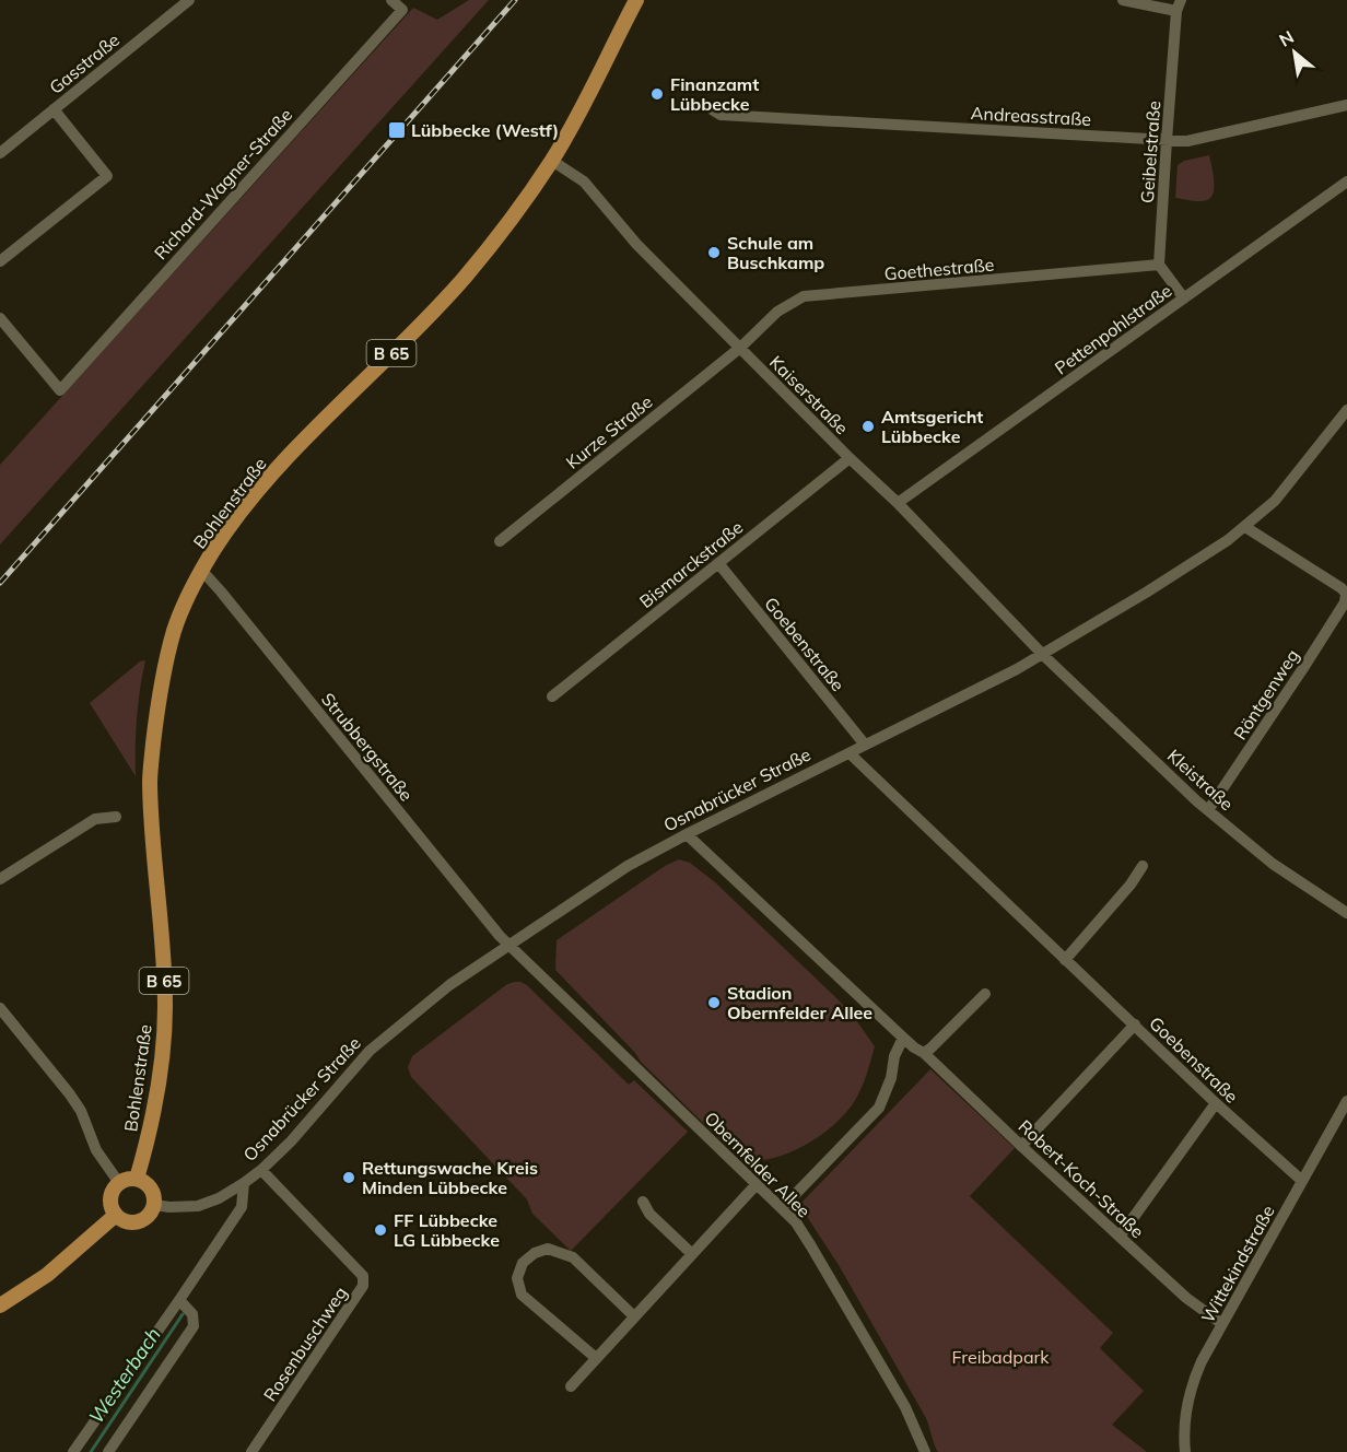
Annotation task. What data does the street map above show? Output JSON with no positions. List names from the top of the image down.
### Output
{
  "streets": {
    "main road": ["B 65", "Bohlenstraße"],
    "street": [
      "Gasstraße",
      "Andreasstraße",
      "Geibelstraße",
      "Richard-Wagner-Straße",
      "Goethestraße",
      "Pettenpohlstraße",
      "Kaiserstraße",
      "Kurze Straße",
      "Bismarckstraße",
      "Goebenstraße",
      "Röntgenweg",
      "Strubbergstraße",
      "Kleistraße",
      "Osnabrücker Straße",
      "Obernfelder Allee",
      "Robert-Koch-Straße",
      "Wittekindstraße",
      "Rosenbuschweg"
    ]
  },
  "crossings": [
    ["Andreasstraße", "Geibelstraße"],
    ["Geibelstraße", "Goethestraße"],
    ["Goethestraße", "Kaiserstraße"],
    ["Goethestraße", "Kurze Straße"],
    ["Pettenpohlstraße", "Kaiserstraße"],
    ["Kaiserstraße", "Kurze Straße"],
    ["Kaiserstraße", "Bohlenstraße"],
    ["Kaiserstraße", "Bismarckstraße"],
    ["Kaiserstraße", "Kleistraße"],
    ["Kaiserstraße", "Osnabrücker Straße"],
    ["Bohlenstraße", "Strubbergstraße"],
    ["Bohlenstraße", "Osnabrücker Straße"],
    ["Bismarckstraße", "Goebenstraße"],
    ["Goebenstraße", "Osnabrücker Straße"],
    ["Goebenstraße", "Wittekindstraße"],
    ["Röntgenweg", "Kleistraße"],
    ["Strubbergstraße", "Osnabrücker Straße"],
    ["Strubbergstraße", "Obernfelder Allee"],
    ["Kleistraße", "Osnabrücker Straße"],
    ["Osnabrücker Straße", "Obernfelder Allee"],
    ["Osnabrücker Straße", "Robert-Koch-Straße"],
    ["Osnabrücker Straße", "Rosenbuschweg"],
    ["Robert-Koch-Straße", "Wittekindstraße"]
  ],
  "water": ["Westerbach"],
  "parks": ["Freibadpark"],
  "places": {
    "other": [
      "Finanzamt Lübbecke",
      "Schule am Buschkamp",
      "Amtsgericht Lübbecke",
      "Stadion Obernfelder Allee",
      "Rettungswache Kreis Minden Lübbecke",
      "FF Lübbecke LG Lübbecke"
    ],
    "transit": ["Lübbecke (Westf)"]
  },
  "north": "top left"
}
